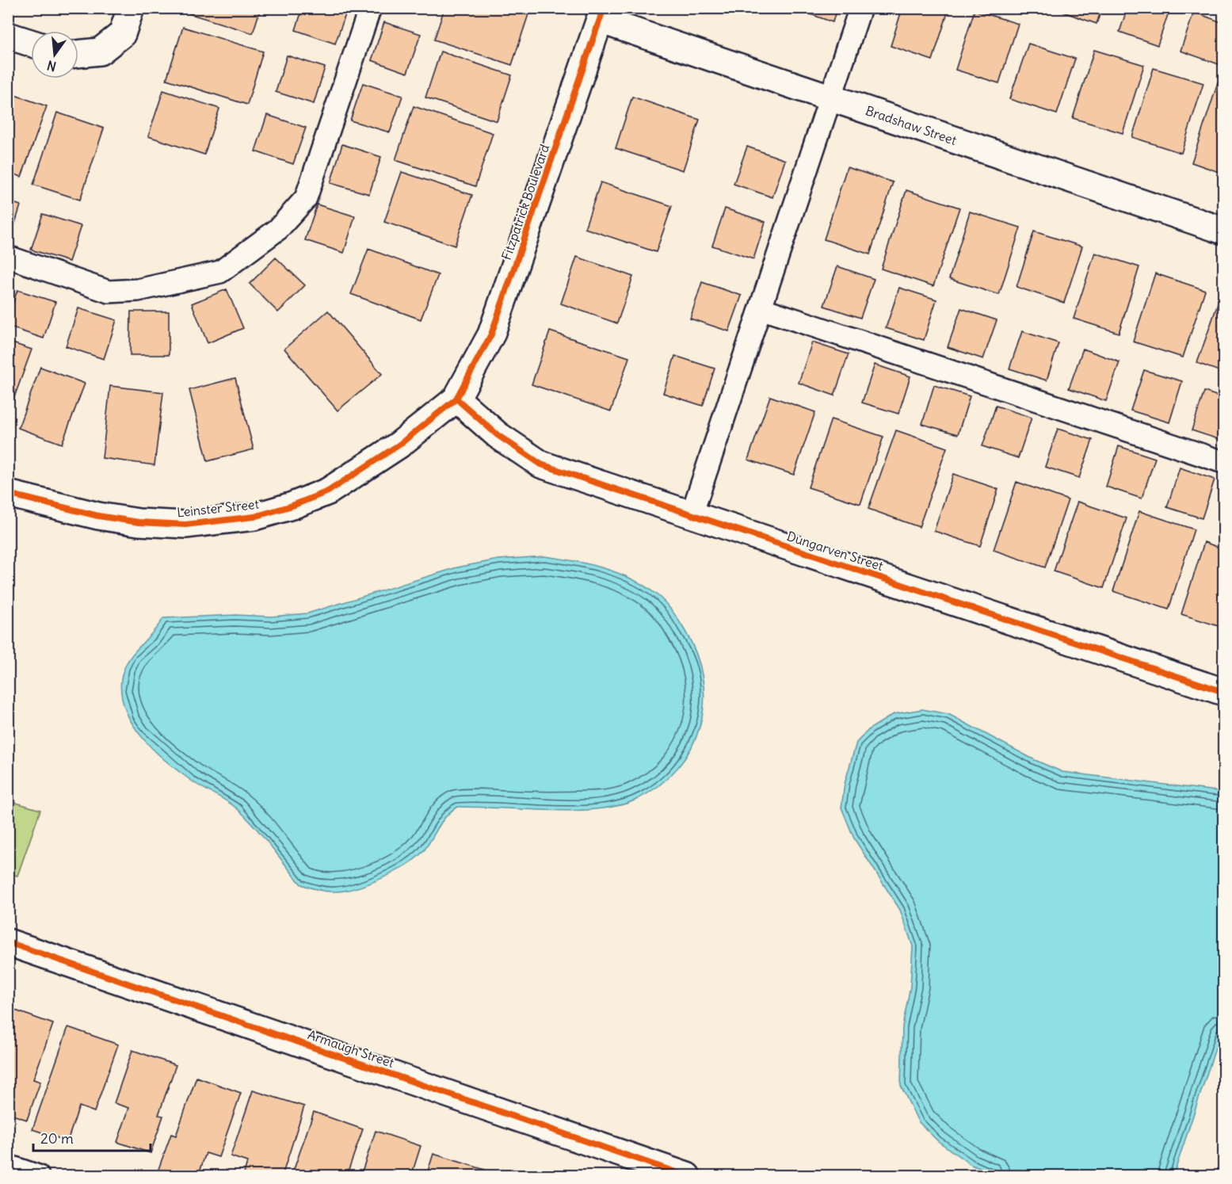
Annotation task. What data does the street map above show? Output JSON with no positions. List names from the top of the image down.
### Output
{
  "streets": {
    "street": [
      "Bradshaw Street",
      "Fitzpatrick Boulevard",
      "Leinster Street",
      "Dungarven Street",
      "Armaugh Street"
    ]
  },
  "crossings": [
    ["Bradshaw Street", "Fitzpatrick Boulevard"],
    ["Fitzpatrick Boulevard", "Leinster Street"],
    ["Fitzpatrick Boulevard", "Dungarven Street"],
    ["Leinster Street", "Dungarven Street"]
  ],
  "scale_bar": "20 m",
  "north": "bottom"
}
